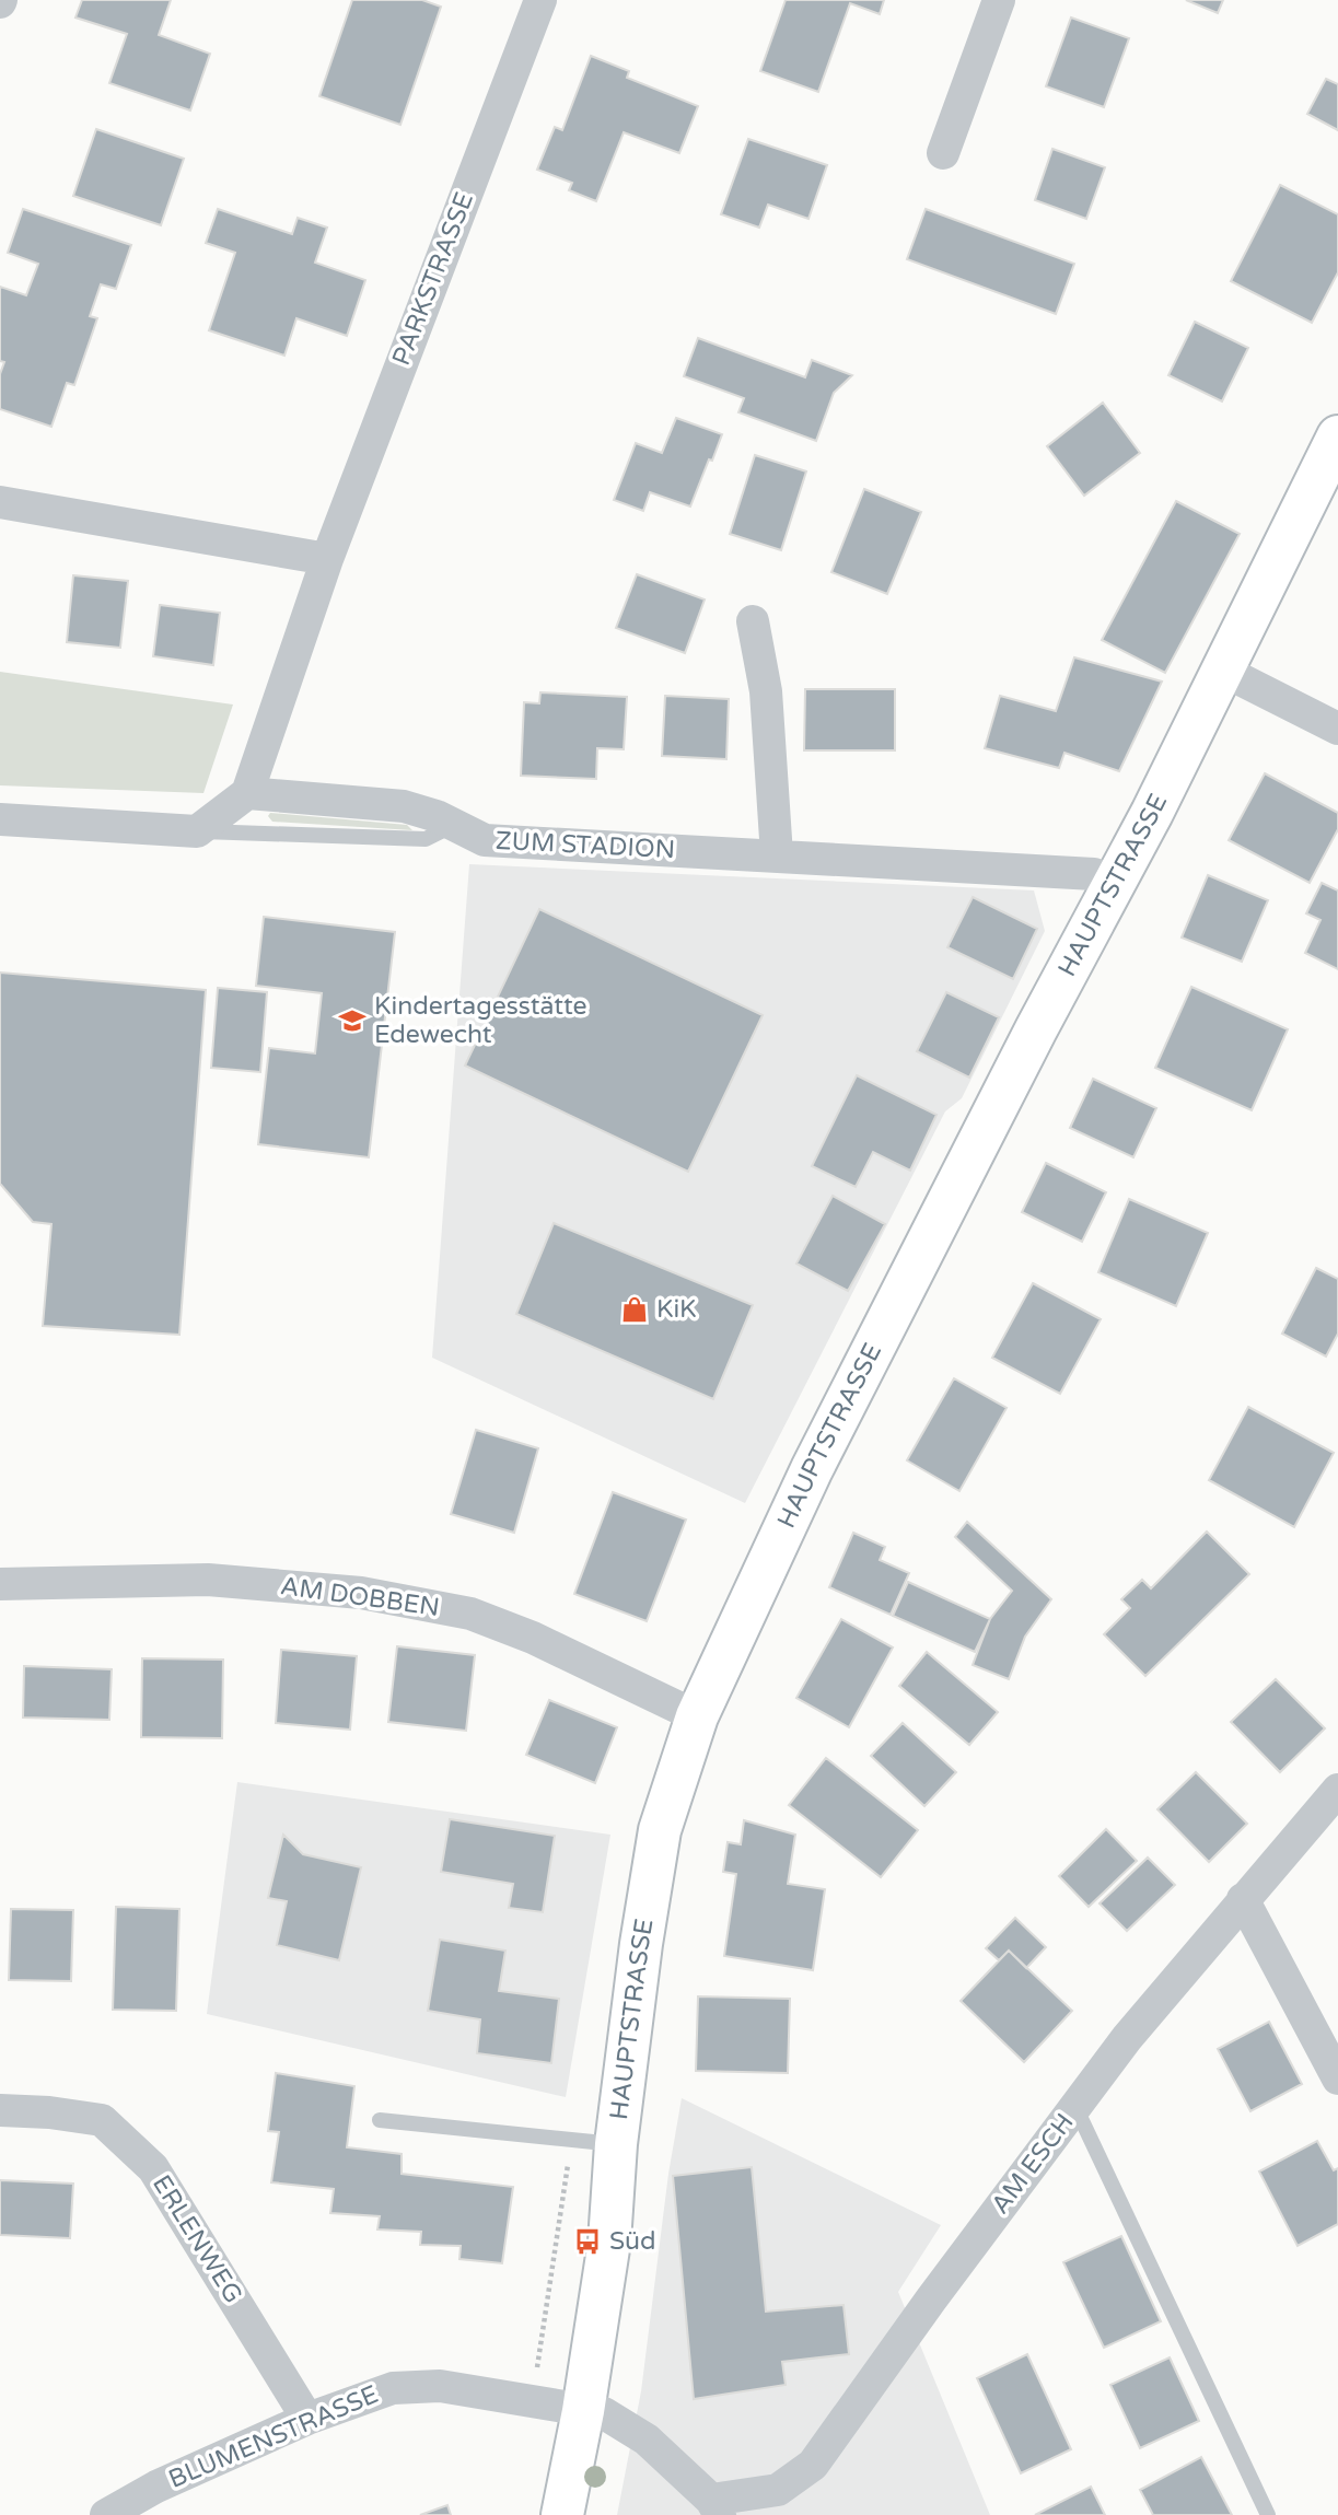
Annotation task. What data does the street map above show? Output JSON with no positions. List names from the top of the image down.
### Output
{
  "streets": {
    "main road": ["HAUPTSTRASSE"],
    "street": [
      "PARKSTRASSE",
      "ZUM STADION",
      "AM DOBBEN",
      "AM ESCH",
      "ERLENWEG",
      "BLUMENSTRASSE"
    ]
  },
  "crossings": [
    ["PARKSTRASSE", "ZUM STADION"],
    ["ZUM STADION", "HAUPTSTRASSE"],
    ["HAUPTSTRASSE", "AM DOBBEN"],
    ["HAUPTSTRASSE", "BLUMENSTRASSE"],
    ["AM ESCH", "BLUMENSTRASSE"],
    ["ERLENWEG", "BLUMENSTRASSE"]
  ],
  "places": {
    "school or university": ["Kindertagesstätte Edewecht"],
    "shop": ["KiK"],
    "bus stop": ["Süd"]
  }
}
